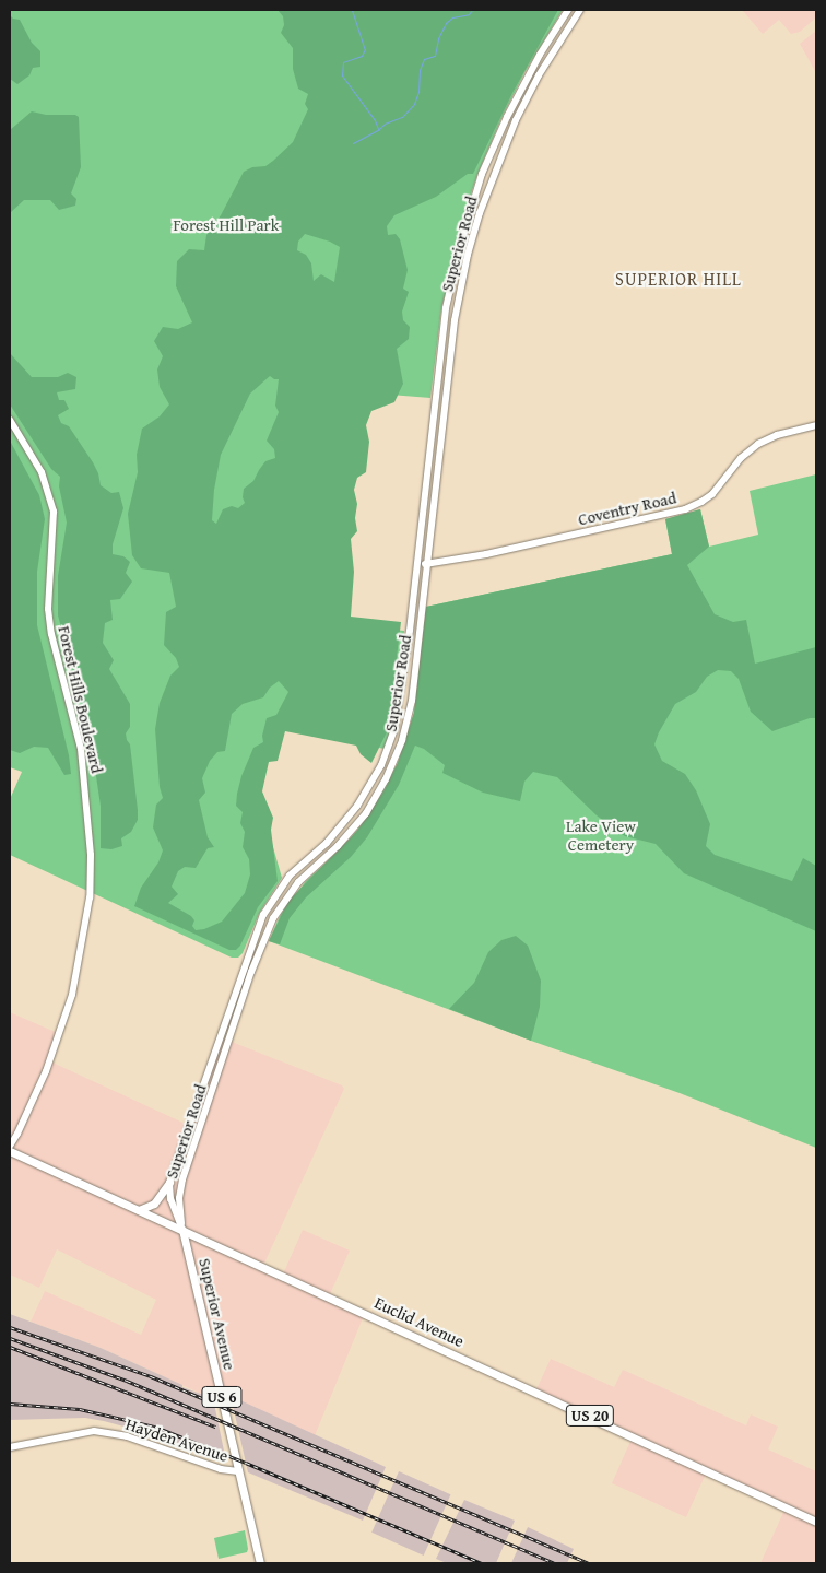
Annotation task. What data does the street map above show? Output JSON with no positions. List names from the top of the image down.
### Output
{
  "streets": {
    "main road": [
      "Superior Road",
      "Coventry Road",
      "Forest Hills Boulevard",
      "Superior Avenue",
      "Euclid Avenue",
      "US 6",
      "US 20",
      "Hayden Avenue"
    ]
  },
  "crossings": [
    ["Superior Road", "Coventry Road"],
    ["Superior Road", "Superior Avenue"],
    ["Superior Road", "Euclid Avenue"],
    ["Superior Avenue", "Euclid Avenue"],
    ["Superior Avenue", "Hayden Avenue"]
  ],
  "districts": ["SUPERIOR HILL"],
  "parks": ["Forest Hill Park", "Lake View Cemetery"]
}
